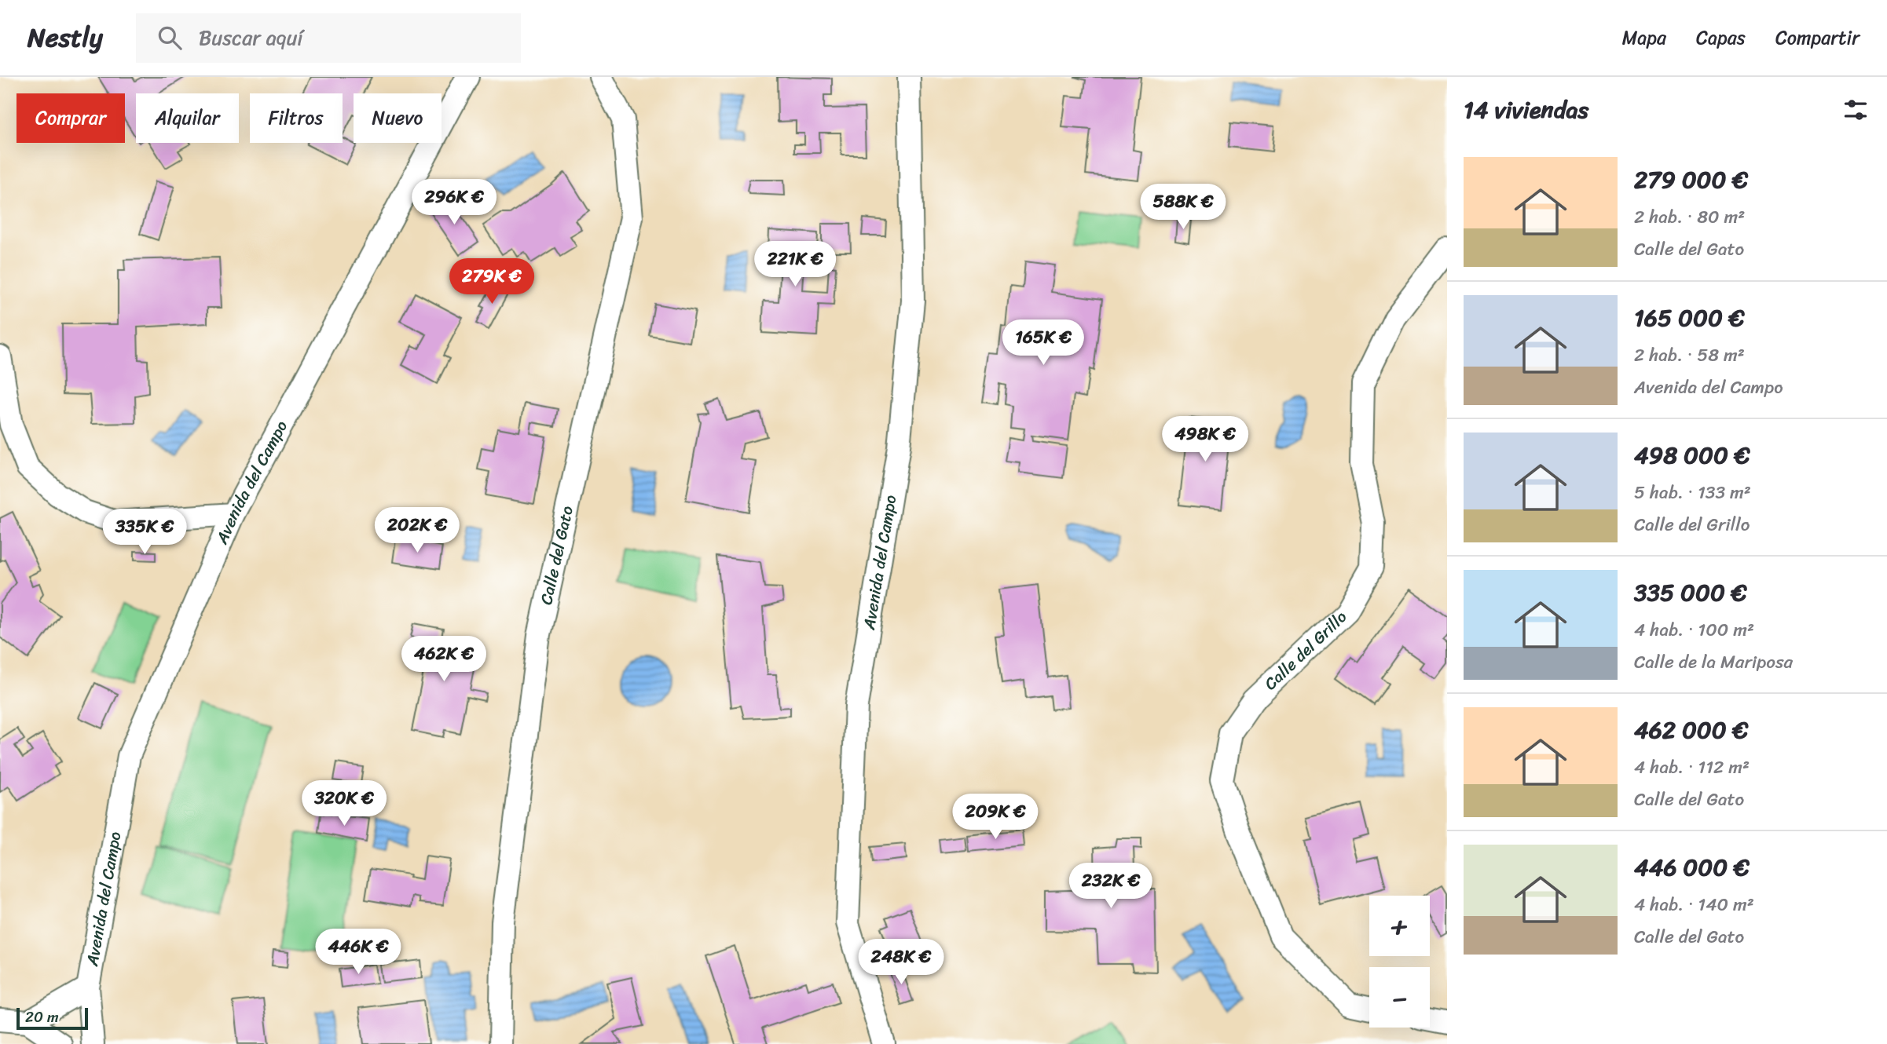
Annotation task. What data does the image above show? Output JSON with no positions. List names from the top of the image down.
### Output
{
  "streets": {
    "street": ["Avenida del Campo", "Calle del Gato", "Calle del Grillo"]
  },
  "scale_bar": "20 m",
  "page": {
    "header": "Nestly",
    "search": "Buscar aquí",
    "nav": ["Mapa", "Capas", "Compartir"],
    "heading": "14 viviendas",
    "chip": [
      "Comprar",
      "Alquilar",
      "Filtros",
      "Nuevo"
    ],
    "list": [
      {
        "name": "279 000 €",
        "note": "2 hab. · 80 m² · Calle del Gato"
      },
      {
        "name": "165 000 €",
        "note": "2 hab. · 58 m² · Avenida del Campo"
      },
      {
        "name": "498 000 €",
        "note": "5 hab. · 133 m² · Calle del Grillo"
      },
      {
        "name": "335 000 €",
        "note": "4 hab. · 100 m² · Calle de la Mariposa"
      },
      {
        "name": "462 000 €",
        "note": "4 hab. · 112 m² · Calle del Gato"
      },
      {
        "name": "446 000 €",
        "note": "4 hab. · 140 m² · Calle del Gato"
      }
    ],
    "price": [
      "296K €",
      "588K €",
      "221K €",
      "279K €",
      "165K €",
      "498K €",
      "202K €",
      "335K €",
      "462K €",
      "320K €",
      "209K €",
      "232K €",
      "446K €",
      "248K €"
    ],
    "map_buttons": ["+", "−"],
    "scale": "20 m"
  }
}
